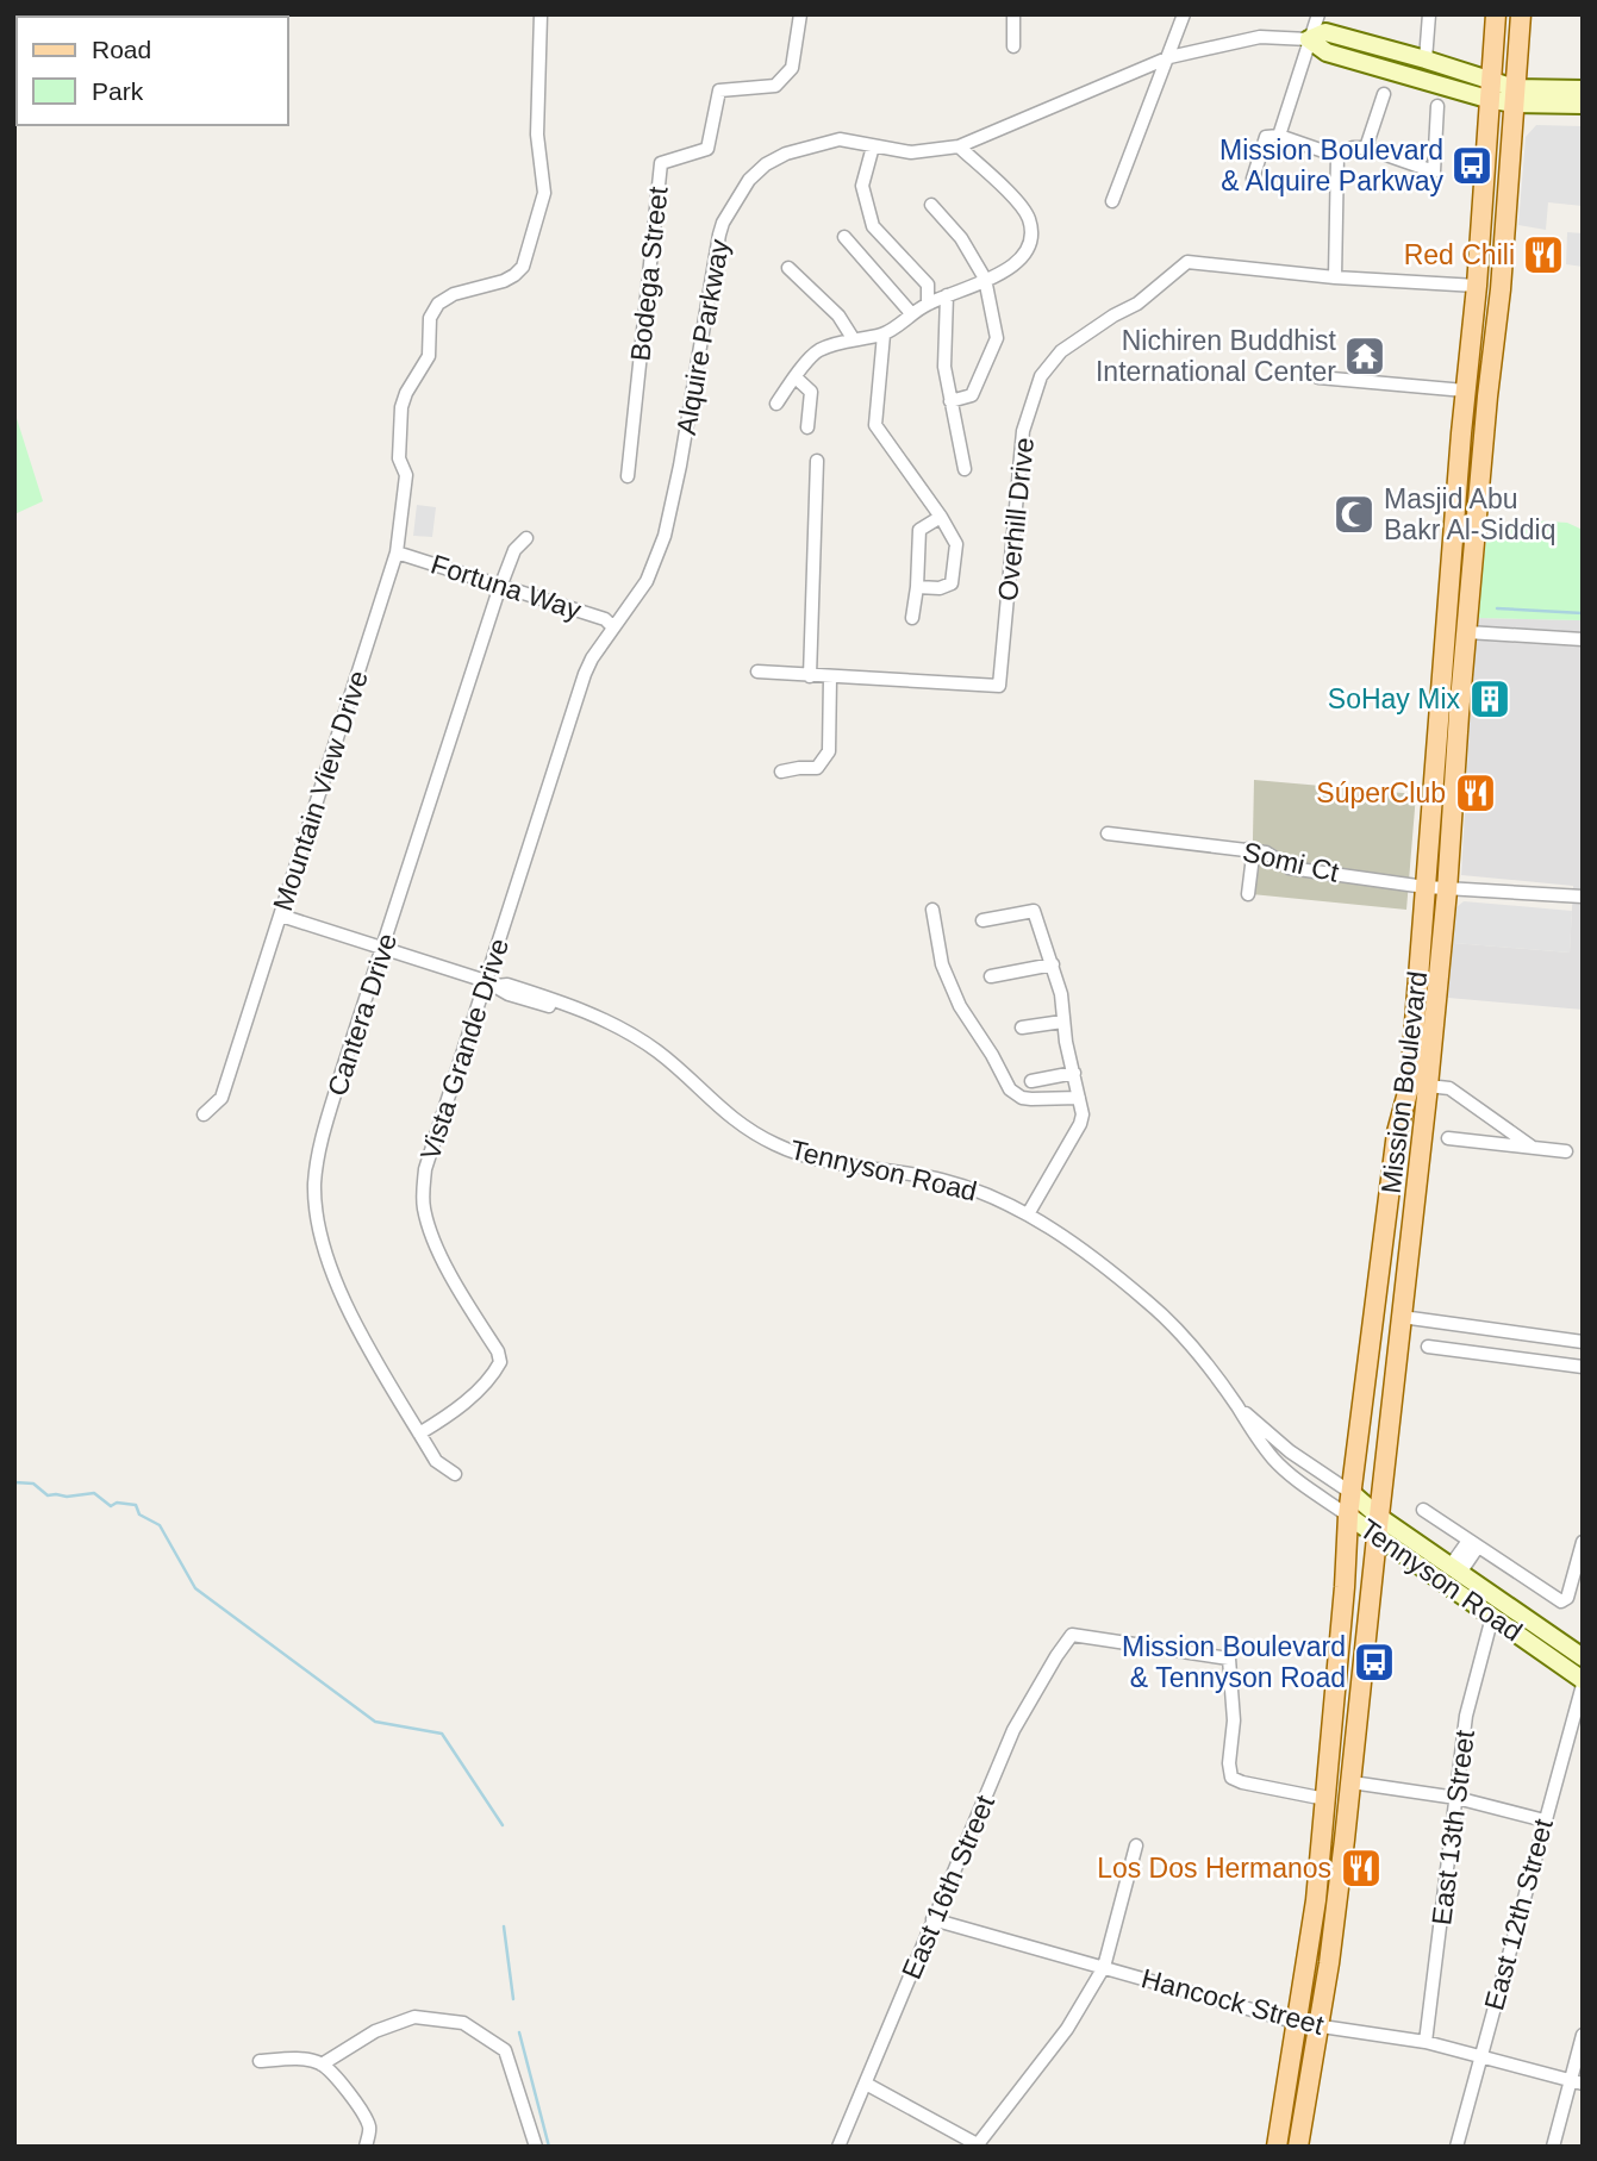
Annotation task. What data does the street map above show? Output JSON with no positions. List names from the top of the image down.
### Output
{
  "streets": {
    "main road": ["Alquire Parkway", "Mission Boulevard", "Tennyson Road"],
    "street": [
      "Bodega Street",
      "Overhill Drive",
      "Fortuna Way",
      "Mountain View Drive",
      "Somi Ct",
      "Cantera Drive",
      "Vista Grande Drive",
      "East 13th Street",
      "East 16th Street",
      "East 12th Street",
      "Hancock Street"
    ]
  },
  "crossings": [
    ["Alquire Parkway", "Fortuna Way"],
    ["Alquire Parkway", "Vista Grande Drive"],
    ["Alquire Parkway", "Mission Boulevard"],
    ["Overhill Drive", "Mission Boulevard"],
    ["Fortuna Way", "Mountain View Drive"],
    ["Fortuna Way", "Cantera Drive"],
    ["Fortuna Way", "Vista Grande Drive"],
    ["Mountain View Drive", "Tennyson Road"],
    ["Somi Ct", "Mission Boulevard"],
    ["Cantera Drive", "Vista Grande Drive"],
    ["Cantera Drive", "Tennyson Road"],
    ["Vista Grande Drive", "Tennyson Road"],
    ["Mission Boulevard", "Tennyson Road"],
    ["Mission Boulevard", "East 16th Street"],
    ["Mission Boulevard", "Hancock Street"],
    ["Tennyson Road", "East 13th Street"],
    ["Tennyson Road", "East 12th Street"],
    ["East 13th Street", "Hancock Street"],
    ["East 16th Street", "Hancock Street"],
    ["East 12th Street", "Hancock Street"]
  ],
  "places": {
    "bus stop": ["Mission Boulevard & Alquire Parkway", "Mission Boulevard & Tennyson Road"],
    "restaurant": ["Red Chili", "SúperClub", "Los Dos Hermanos"],
    "temple": ["Nichiren Buddhist International Center"],
    "mosque": ["Masjid Abu Bakr Al-Siddiq"],
    "building": ["SoHay Mix"]
  },
  "legend": ["Road", "Park"]
}
